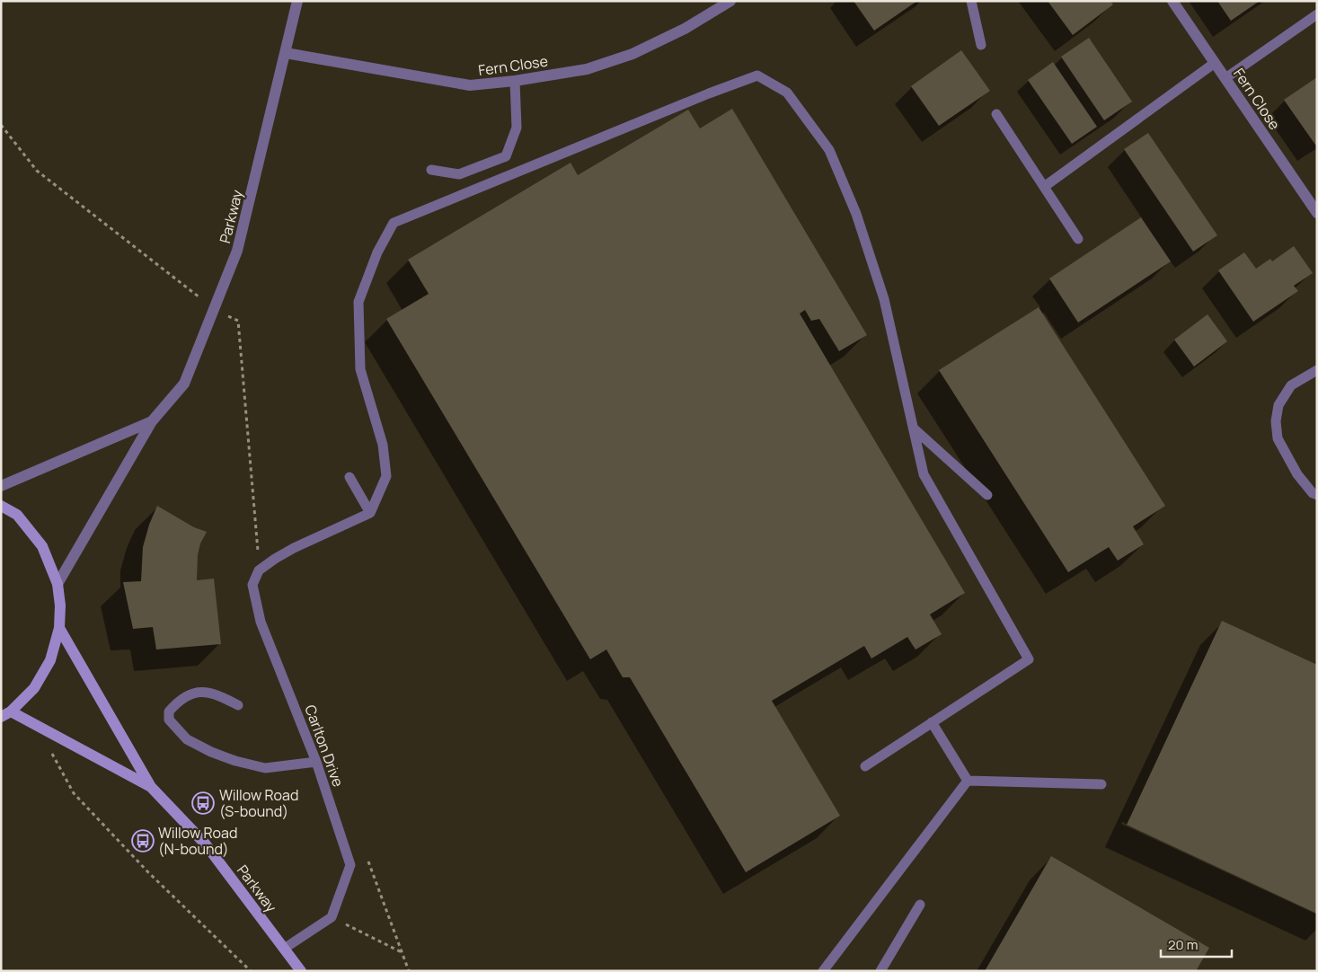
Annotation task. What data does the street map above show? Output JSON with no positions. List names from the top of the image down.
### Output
{
  "streets": {
    "main road": ["Parkway"],
    "street": ["Fern Close"],
    "lane": ["Carlton Drive"]
  },
  "crossings": [
    ["Fern Close", "Parkway"]
  ],
  "places": {
    "bus stop": ["Willow Road (S-bound)", "Willow Road (N-bound)"]
  },
  "scale_bar": "20 m"
}
